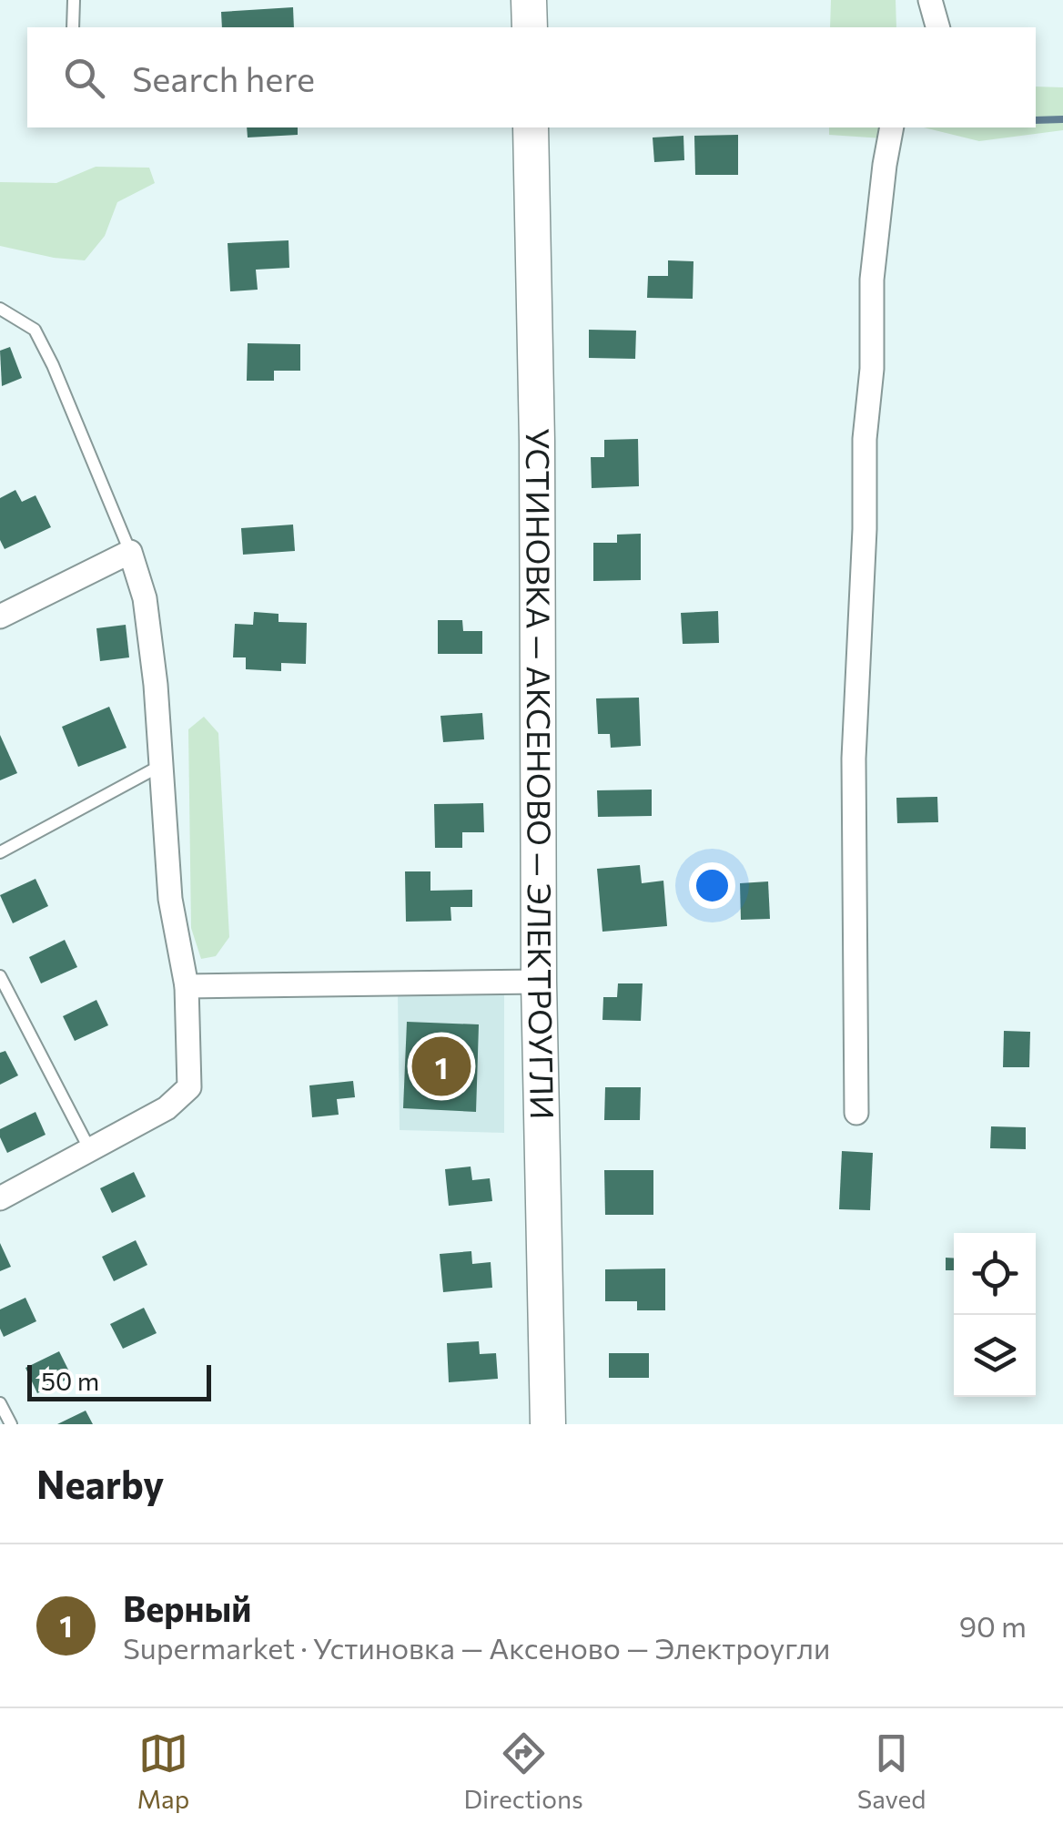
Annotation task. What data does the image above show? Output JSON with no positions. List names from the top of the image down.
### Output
{
  "streets": {
    "main road": ["УСТИНОВКА — АКСЕНОВО — ЭЛЕКТРОУГЛИ"]
  },
  "scale_bar": "50 m",
  "page": {
    "search": "Search here",
    "pins": "1",
    "scale": "50 m",
    "heading": "Nearby",
    "list": [
      {
        "mark": "1",
        "name": "Верный",
        "note": "Supermarket · Устиновка — Аксеново — Электроугли",
        "value": "90 m"
      }
    ],
    "nav": ["Map", "Directions", "Saved"]
  }
}
